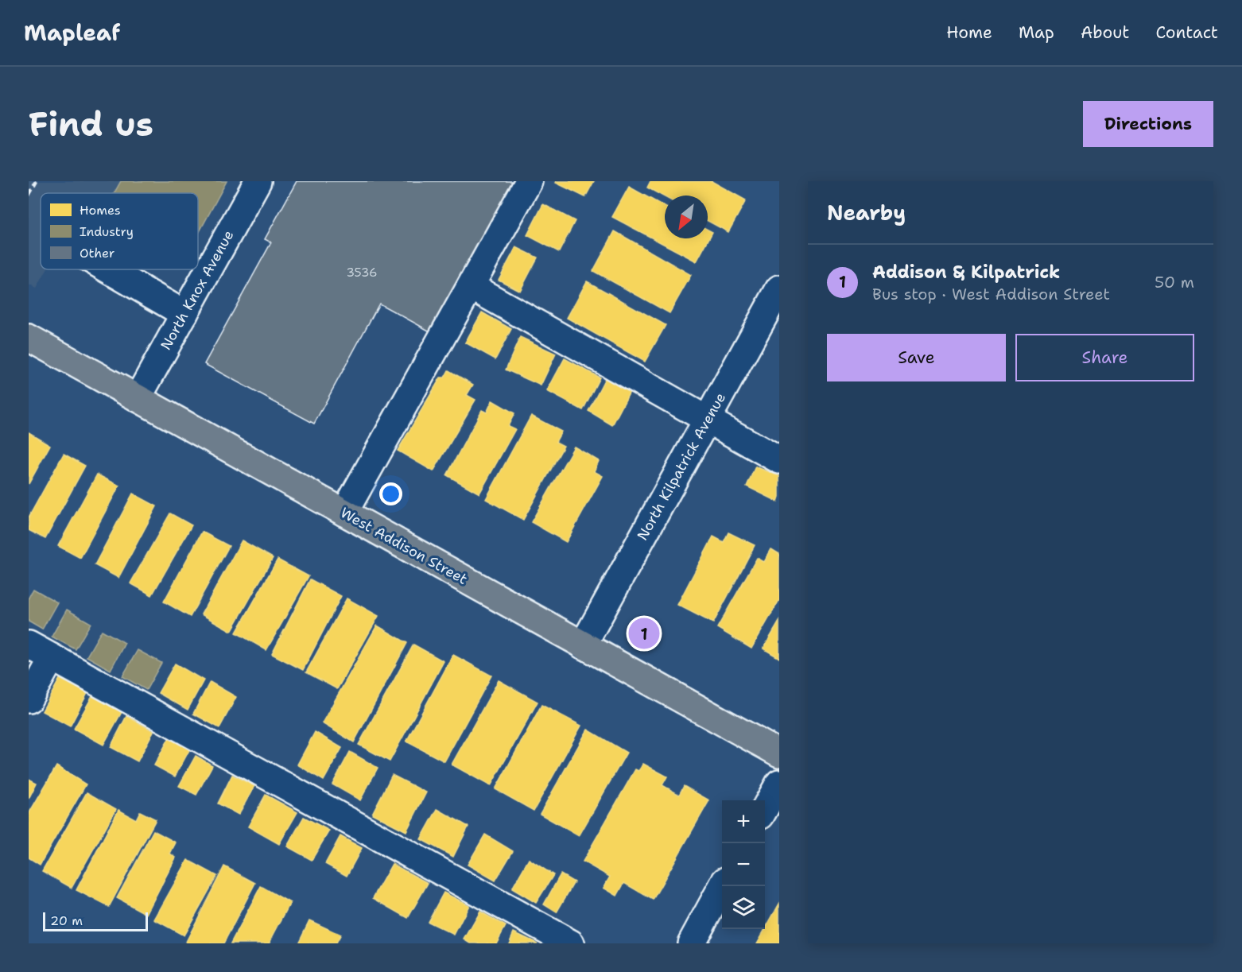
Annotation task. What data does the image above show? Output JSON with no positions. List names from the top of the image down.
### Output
{
  "streets": {
    "main road": ["West Addison Street"],
    "street": ["North Knox Avenue", "North Kilpatrick Avenue"]
  },
  "crossings": [
    ["North Knox Avenue", "West Addison Street"],
    ["North Kilpatrick Avenue", "West Addison Street"]
  ],
  "house_numbers": ["3536"],
  "legend": ["Homes", "Industry", "Other"],
  "scale_bar": "20 m",
  "north": "bottom left",
  "page": {
    "header": "Mapleaf",
    "nav": [
      "Home",
      "Map",
      "About",
      "Contact"
    ],
    "buttons": [
      "Directions",
      ["Save", "Share"]
    ],
    "title": "Find us",
    "heading": "Nearby",
    "list": [
      {
        "mark": "1",
        "name": "Addison & Kilpatrick",
        "note": "Bus stop · West Addison Street",
        "value": "50 m"
      }
    ],
    "pins": "1",
    "map_buttons": ["+", "−"],
    "scale": "20 m"
  }
}
